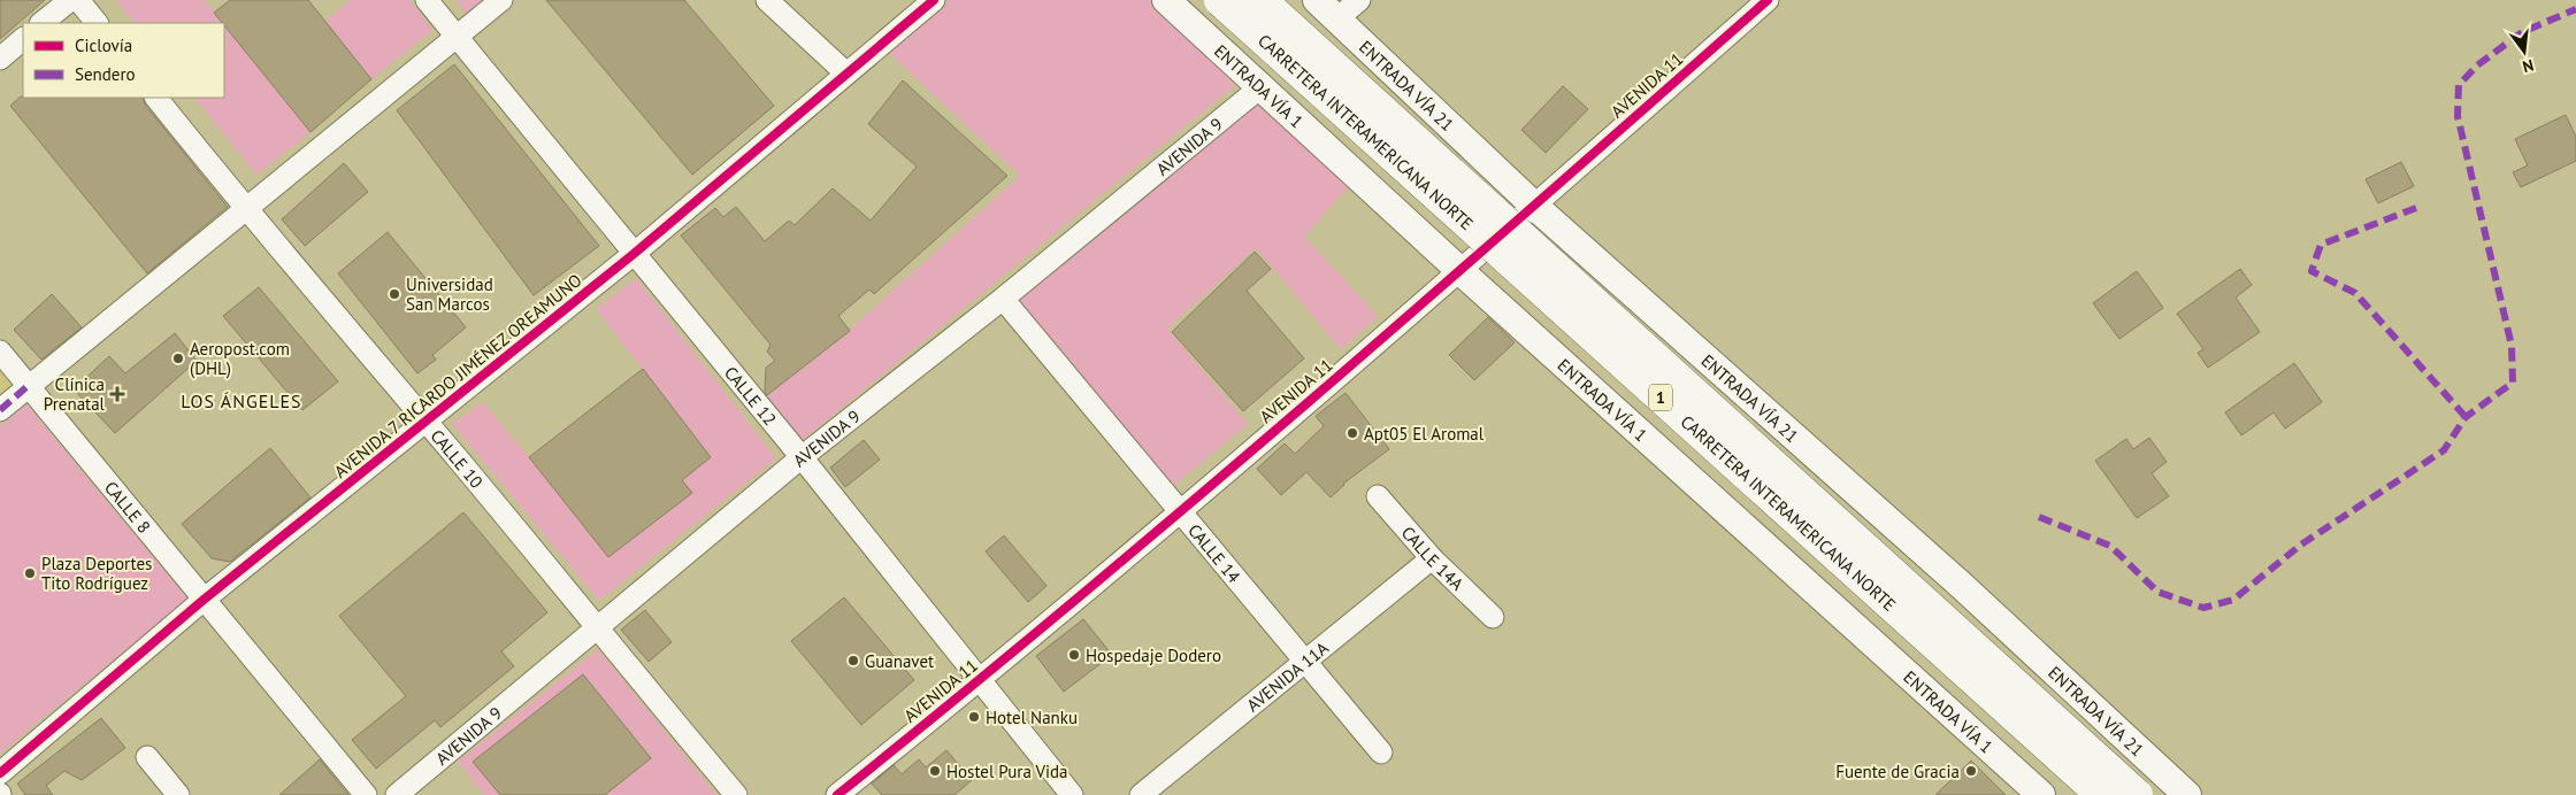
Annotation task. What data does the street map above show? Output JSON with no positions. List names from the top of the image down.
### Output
{
  "streets": {
    "highway": ["CARRETERA INTERAMERICANA NORTE", "1"],
    "main road": ["ENTRADA VÍA 1", "ENTRADA VÍA 21"],
    "street": [
      "AVENIDA 11",
      "AVENIDA 9",
      "AVENIDA 7 RICARDO JIMÉNEZ OREAMUNO",
      "CALLE 12",
      "CALLE 10",
      "CALLE 8",
      "CALLE 14",
      "CALLE 14A",
      "AVENIDA 11A"
    ]
  },
  "crossings": [
    ["ENTRADA VÍA 1", "AVENIDA 11"],
    ["ENTRADA VÍA 1", "AVENIDA 9"],
    ["ENTRADA VÍA 21", "AVENIDA 11"],
    ["AVENIDA 11", "CALLE 12"],
    ["AVENIDA 11", "CALLE 14"],
    ["AVENIDA 9", "CALLE 12"],
    ["AVENIDA 9", "CALLE 10"],
    ["AVENIDA 9", "CALLE 14"],
    ["AVENIDA 7 RICARDO JIMÉNEZ OREAMUNO", "CALLE 12"],
    ["AVENIDA 7 RICARDO JIMÉNEZ OREAMUNO", "CALLE 10"],
    ["AVENIDA 7 RICARDO JIMÉNEZ OREAMUNO", "CALLE 8"],
    ["CALLE 14", "AVENIDA 11A"],
    ["CALLE 14A", "AVENIDA 11A"]
  ],
  "districts": ["LOS ÁNGELES"],
  "places": {
    "other": [
      "Universidad San Marcos",
      "Aeropost.com (DHL)",
      "Apt05 El Aromal",
      "Plaza Deportes Tito Rodríguez",
      "Hospedaje Dodero",
      "Guanavet",
      "Hotel Nanku",
      "Hostel Pura Vida",
      "Fuente de Gracia"
    ],
    "health": ["Clínica Prenatal"]
  },
  "legend": ["Ciclovía", "Sendero"],
  "north": "bottom"
}
